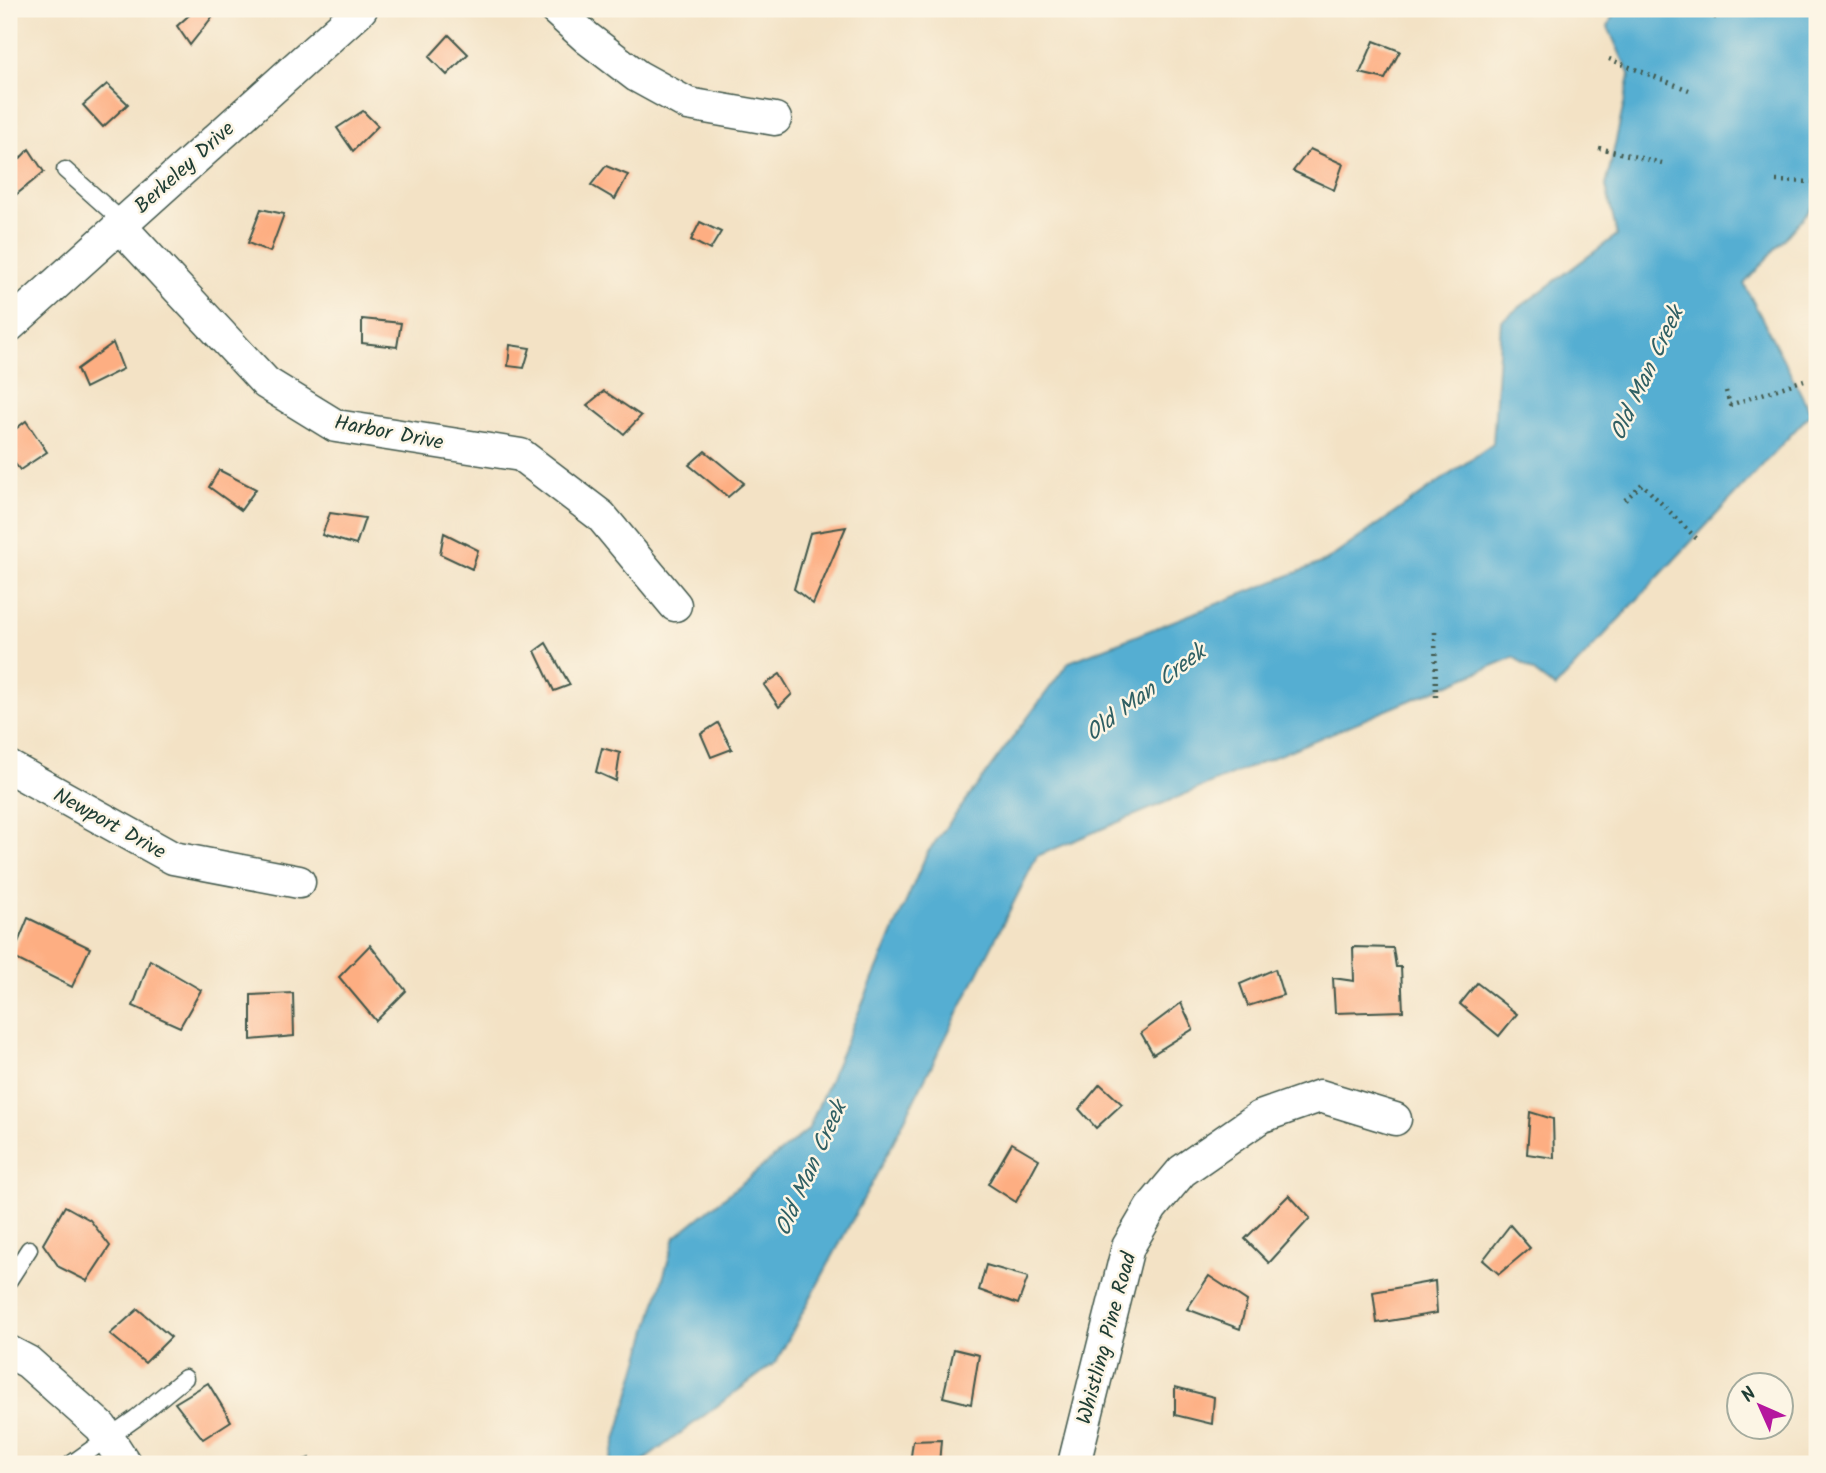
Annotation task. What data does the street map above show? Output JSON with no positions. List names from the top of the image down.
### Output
{
  "streets": {
    "street": [
      "Berkeley Drive",
      "Harbor Drive",
      "Newport Drive",
      "Whistling Pine Road"
    ]
  },
  "crossings": [
    ["Berkeley Drive", "Harbor Drive"]
  ],
  "water": ["Old Man Creek"],
  "north": "top left"
}
